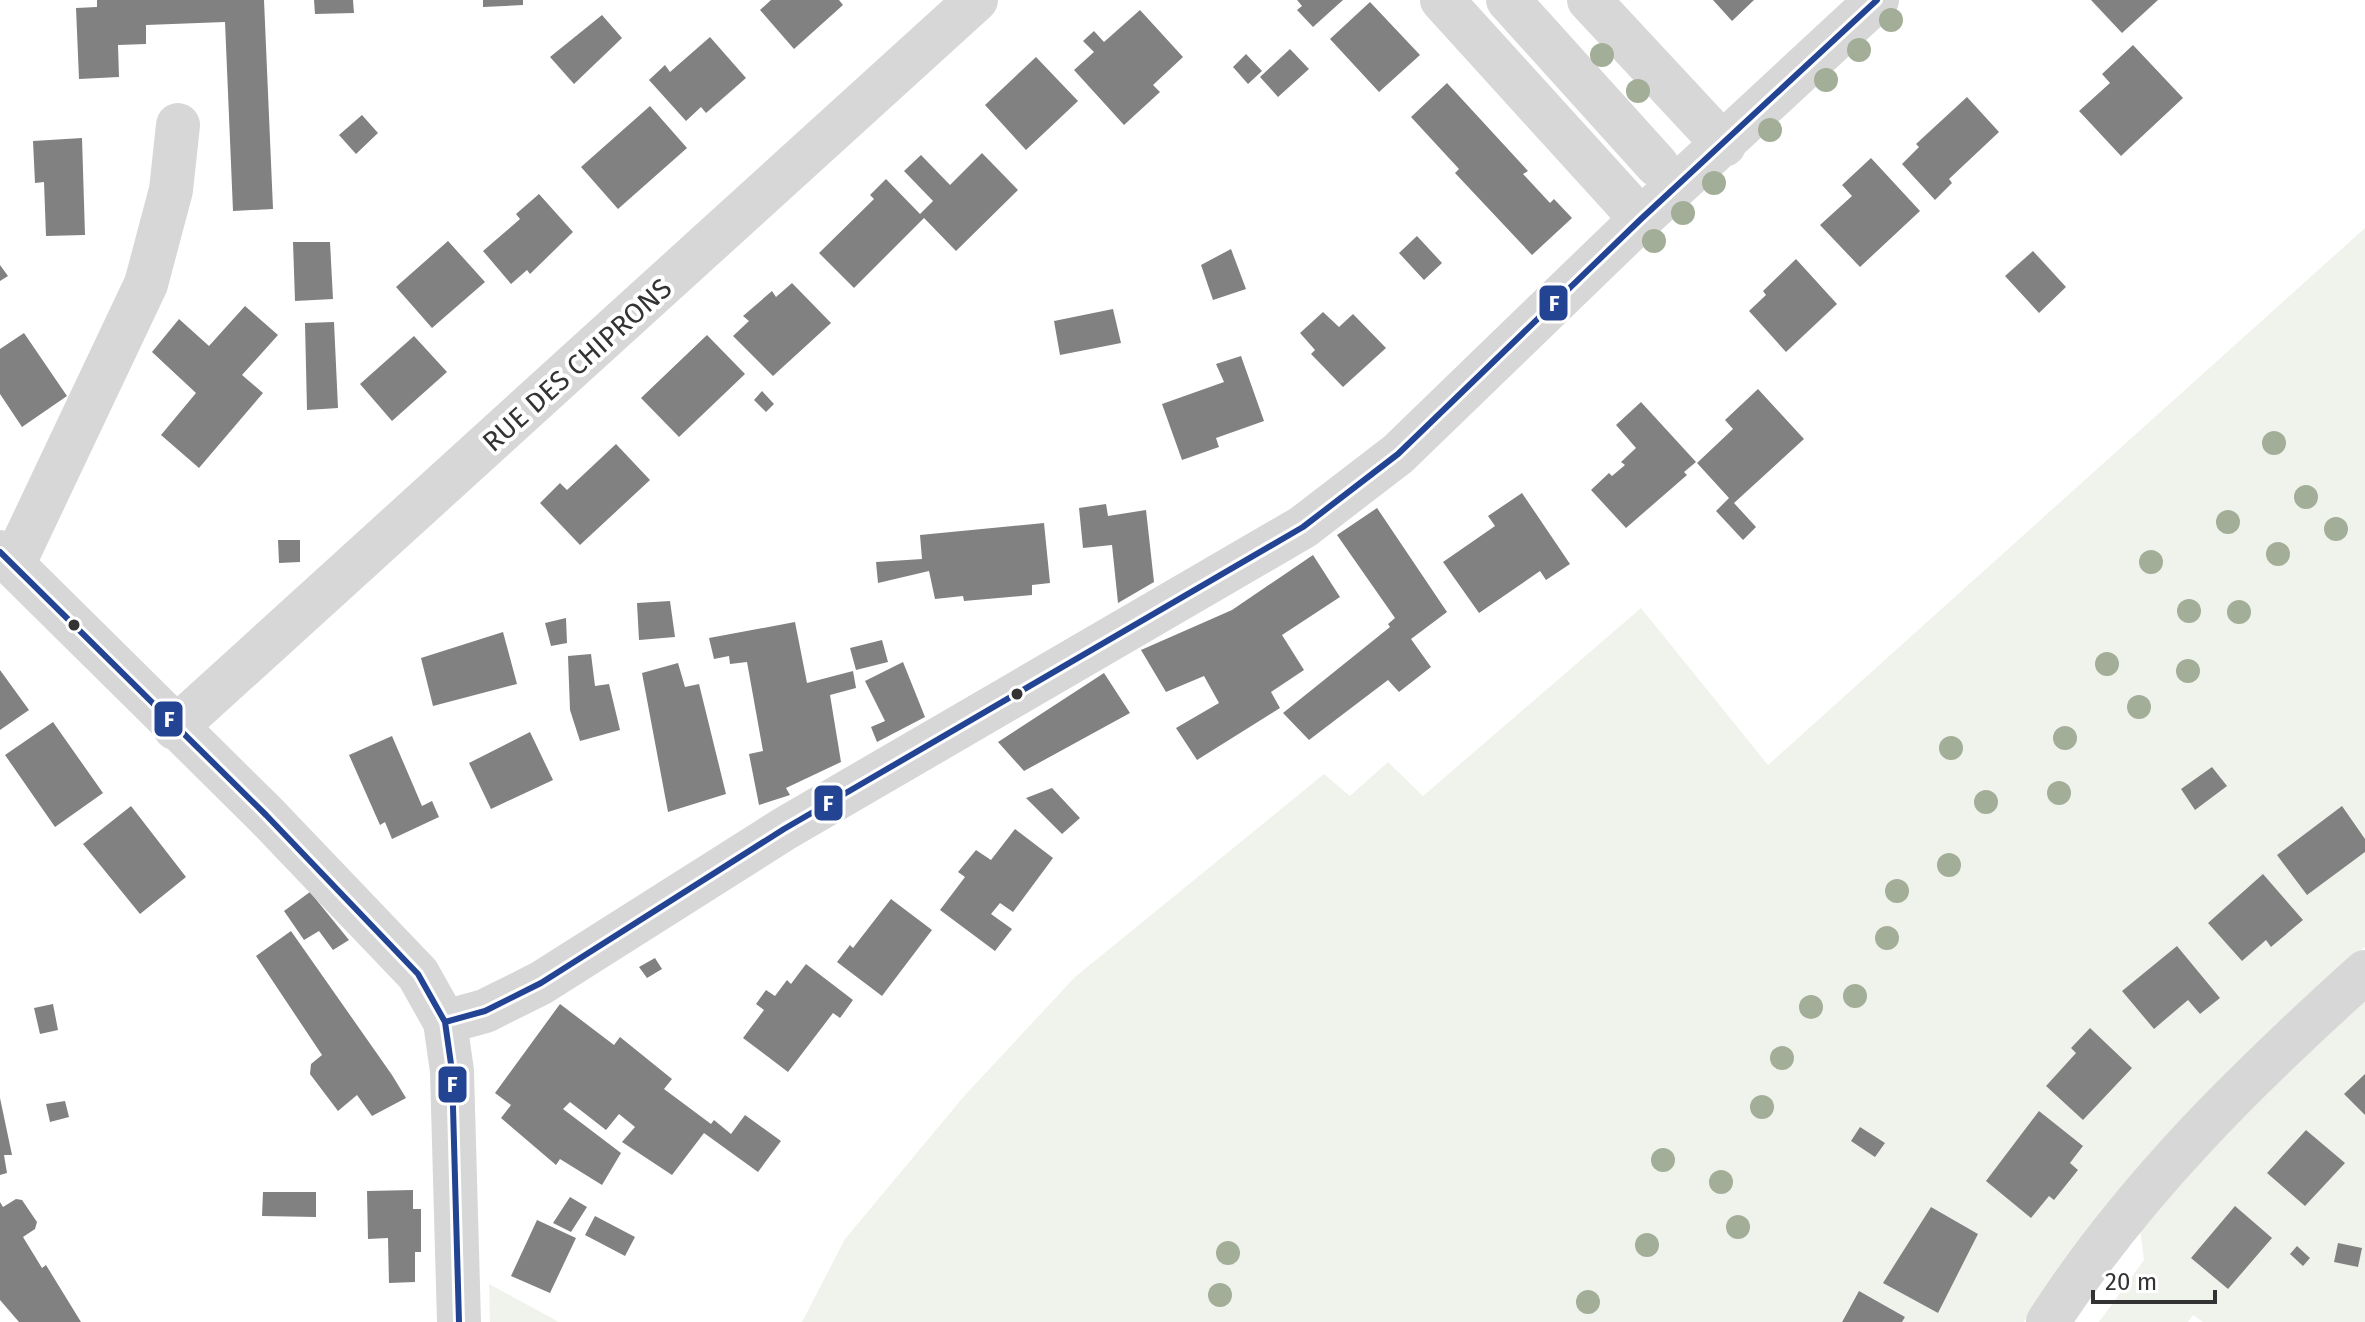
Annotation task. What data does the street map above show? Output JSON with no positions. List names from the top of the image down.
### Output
{
  "streets": {
    "street": ["RUE DES CHIPRONS"]
  },
  "lines": ["transit line F"],
  "scale_bar": "20 m"
}
